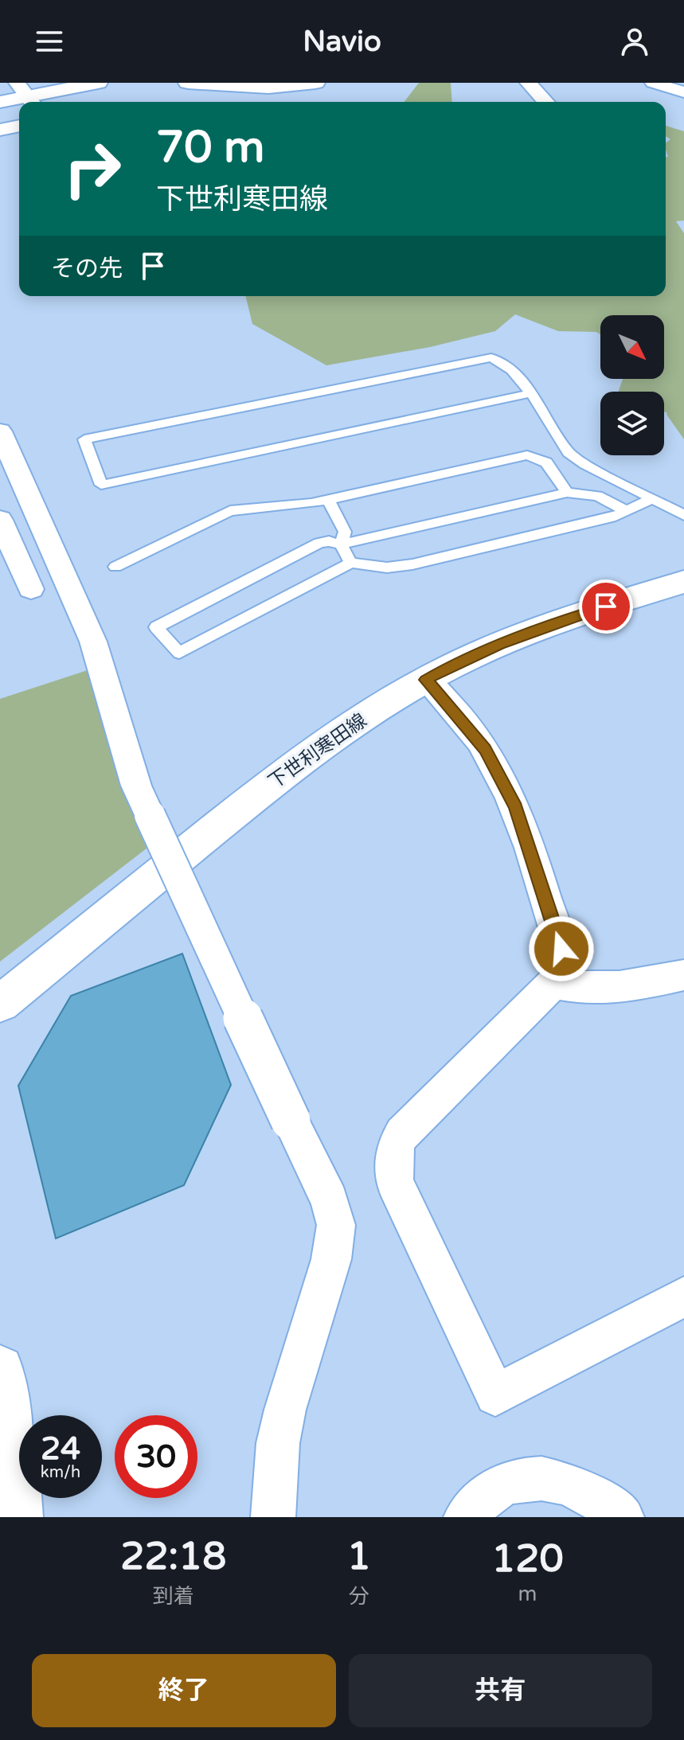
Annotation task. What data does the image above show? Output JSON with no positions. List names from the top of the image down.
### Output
{
  "streets": {
    "main road": ["下世利寒田線"]
  },
  "north": "bottom right",
  "page": {
    "header": "Navio",
    "turn": ["70 m", "下世利寒田線"],
    "then": "その先",
    "speed": "24 km/h",
    "limit": "30",
    "eta": [
      "22:18",
      "到着",
      "1",
      "分",
      "120",
      "m"
    ],
    "buttons": ["終了", "共有"]
  }
}
